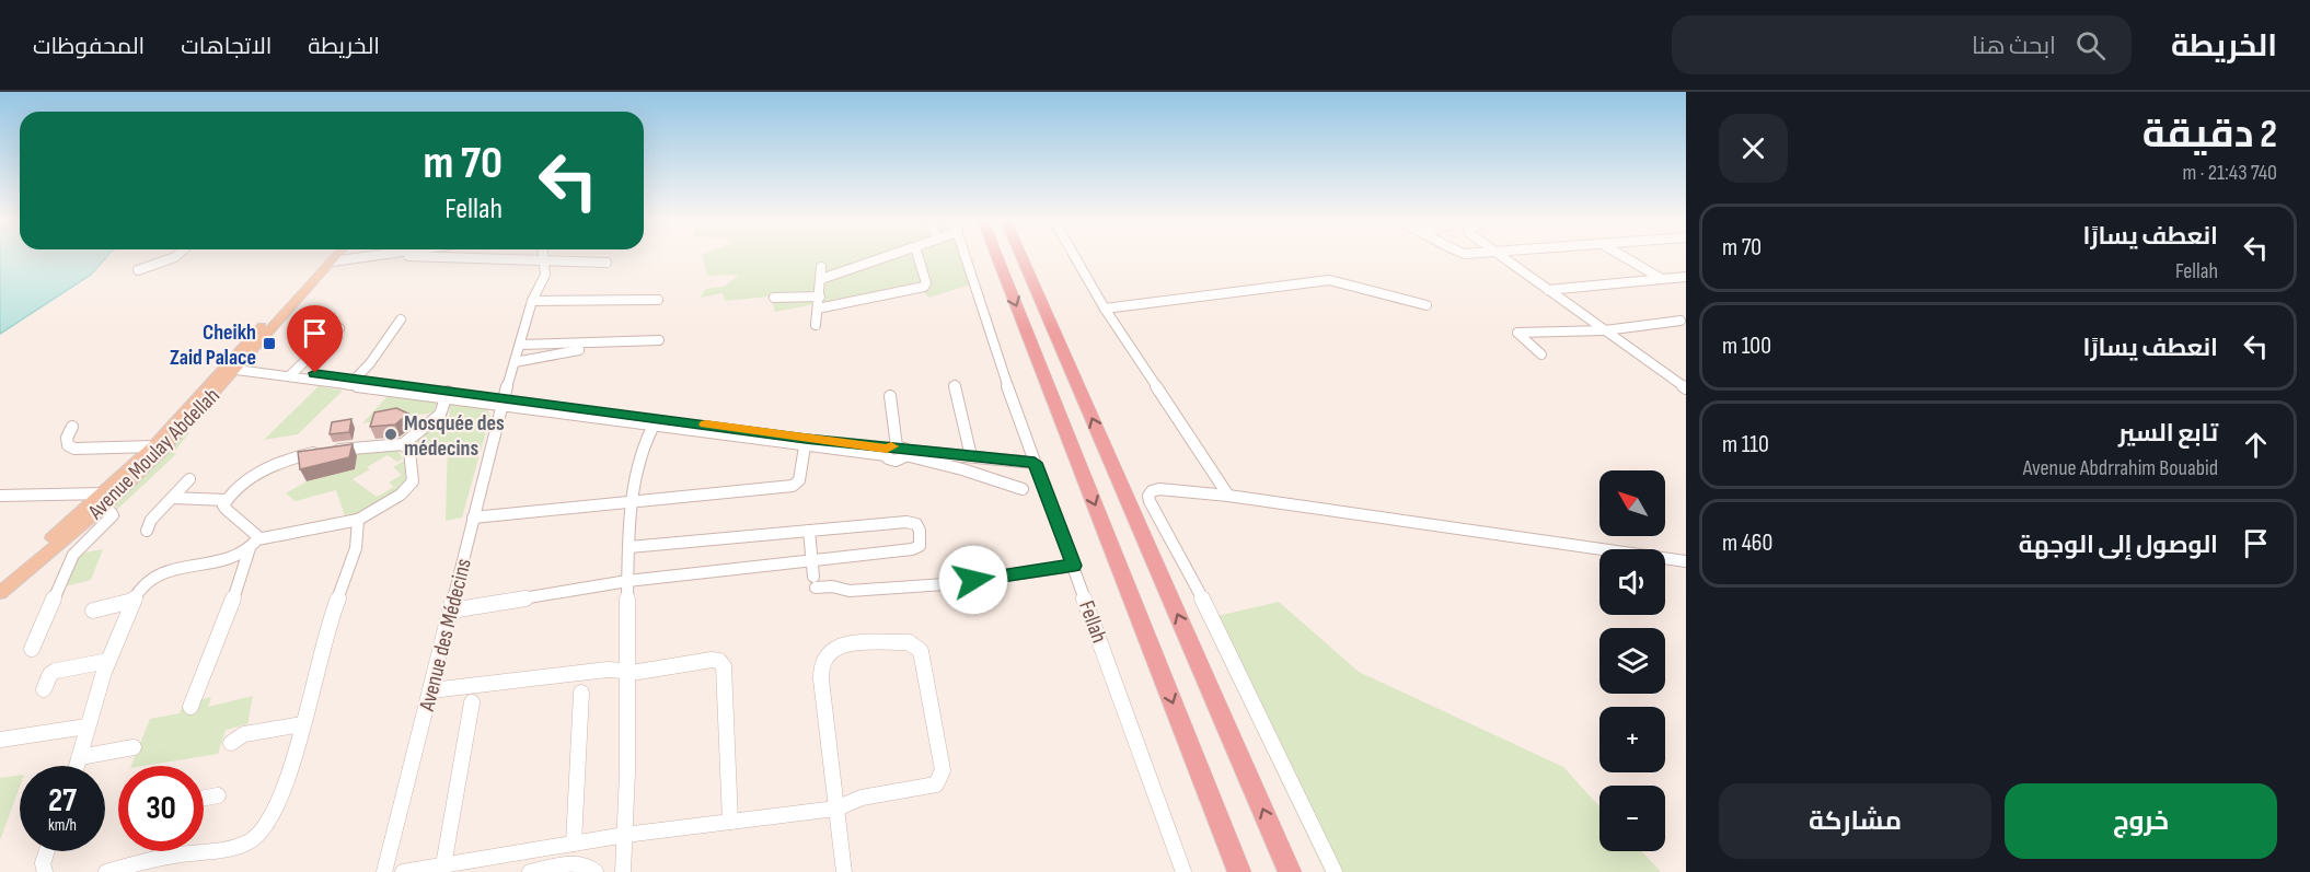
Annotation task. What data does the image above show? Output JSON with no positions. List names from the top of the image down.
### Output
{
  "streets": {
    "main road": ["Avenue Moulay Abdellah"],
    "street": ["Fellah", "Avenue des Médecins"]
  },
  "places": {
    "transit": ["Cheikh Zaid Palace"],
    "other": ["Mosquée des médecins"]
  },
  "north": "top left",
  "page": {
    "header": "الخريطة",
    "search": "ابحث هنا",
    "nav": ["الخريطة", "الاتجاهات", "المحفوظات"],
    "heading": ["2 دقيقة", "740 m · 21:43"],
    "turn": ["70 m", "Fellah"],
    "list": [
      {
        "name": "انعطف يسارًا",
        "note": "Fellah",
        "value": "70 m"
      },
      {
        "name": "انعطف يسارًا",
        "value": "100 m"
      },
      {
        "name": "تابع السير",
        "note": "Avenue Abdrrahim Bouabid",
        "value": "110 m"
      },
      {
        "name": "الوصول إلى الوجهة",
        "value": "460 m"
      }
    ],
    "map_buttons": ["+", "−"],
    "speed": "27 km/h",
    "limit": "30",
    "buttons": ["خروج", "مشاركة"]
  }
}
